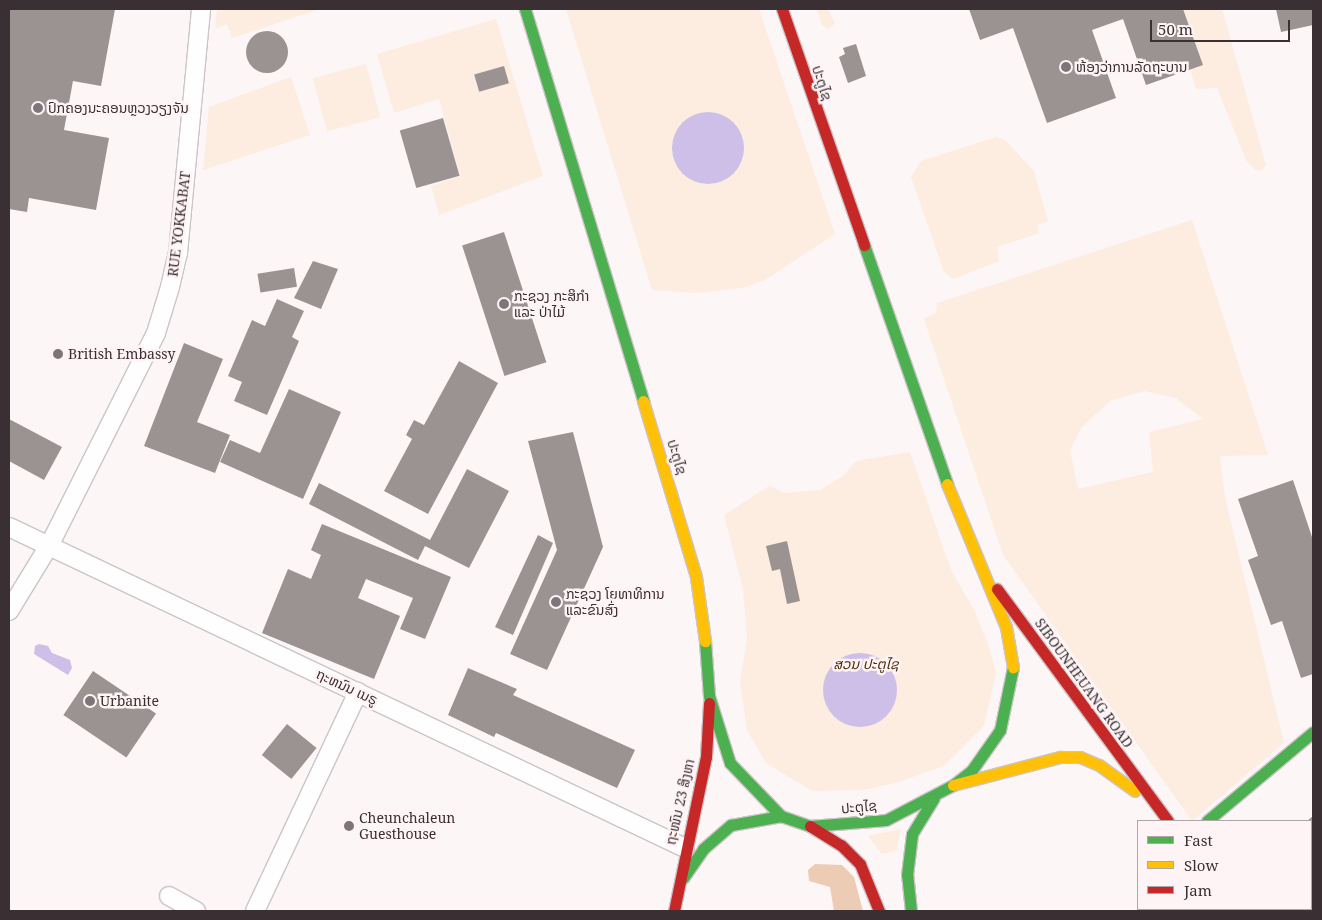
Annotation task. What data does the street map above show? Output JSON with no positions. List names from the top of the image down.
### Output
{
  "streets": {
    "main road": ["ປະຕູໄຊ", "SIBOUNHEUANG ROAD", "ຖະໜົນ 23 ສິງຫາ"],
    "street": ["RUE YOKKABAT", "ຖະຫນົນ ເນຣູ"]
  },
  "crossings": [
    ["ປະຕູໄຊ", "SIBOUNHEUANG ROAD"],
    ["ປະຕູໄຊ", "ຖະໜົນ 23 ສິງຫາ"],
    ["RUE YOKKABAT", "ຖະຫນົນ ເນຣູ"],
    ["ຖະຫນົນ ເນຣູ", "ຖະໜົນ 23 ສິງຫາ"]
  ],
  "parks": ["ສວນ ປະຕູໄຊ"],
  "places": [
    "ຫ້ອງວ່າການລັດຖະບານ",
    "ປົກຄອງນະຄອນຫຼວງວຽງຈັນ",
    "ກະຊວງ ກະສິກຳ ແລະ ປ່າໄມ້",
    "British Embassy",
    "ກະຊວງ ໂຍທາທິການ ແລະຂົນສົ່ງ",
    "Urbanite",
    "Cheunchaleun Guesthouse"
  ],
  "legend": ["Fast", "Slow", "Jam"],
  "scale_bar": "50 m"
}
